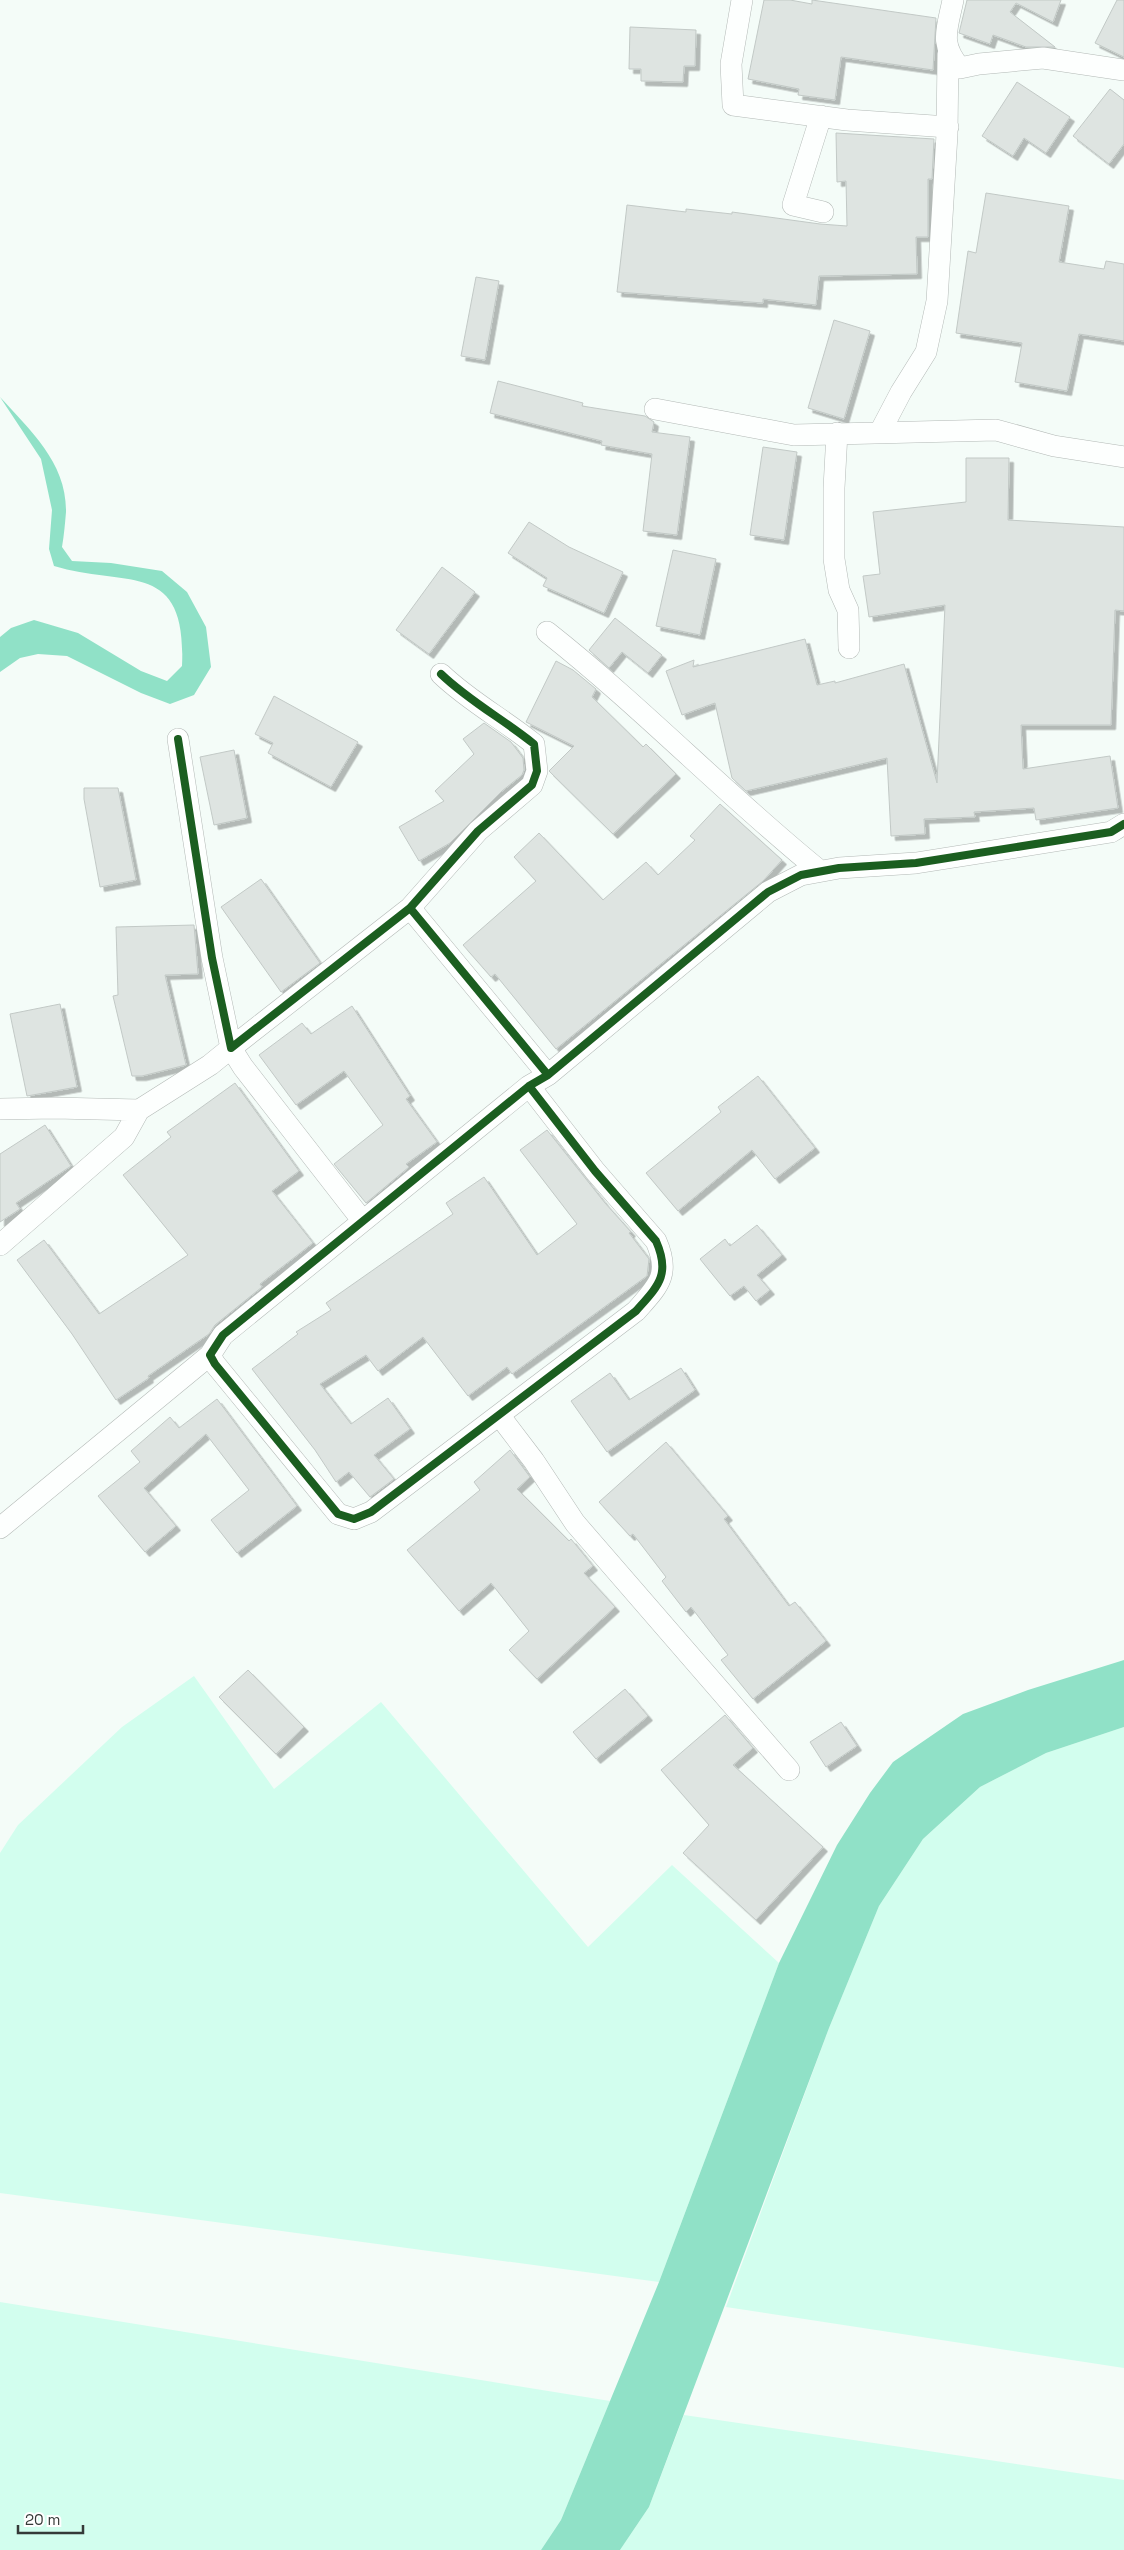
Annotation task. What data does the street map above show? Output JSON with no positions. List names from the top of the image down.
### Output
{
  "scale_bar": "20 m"
}
